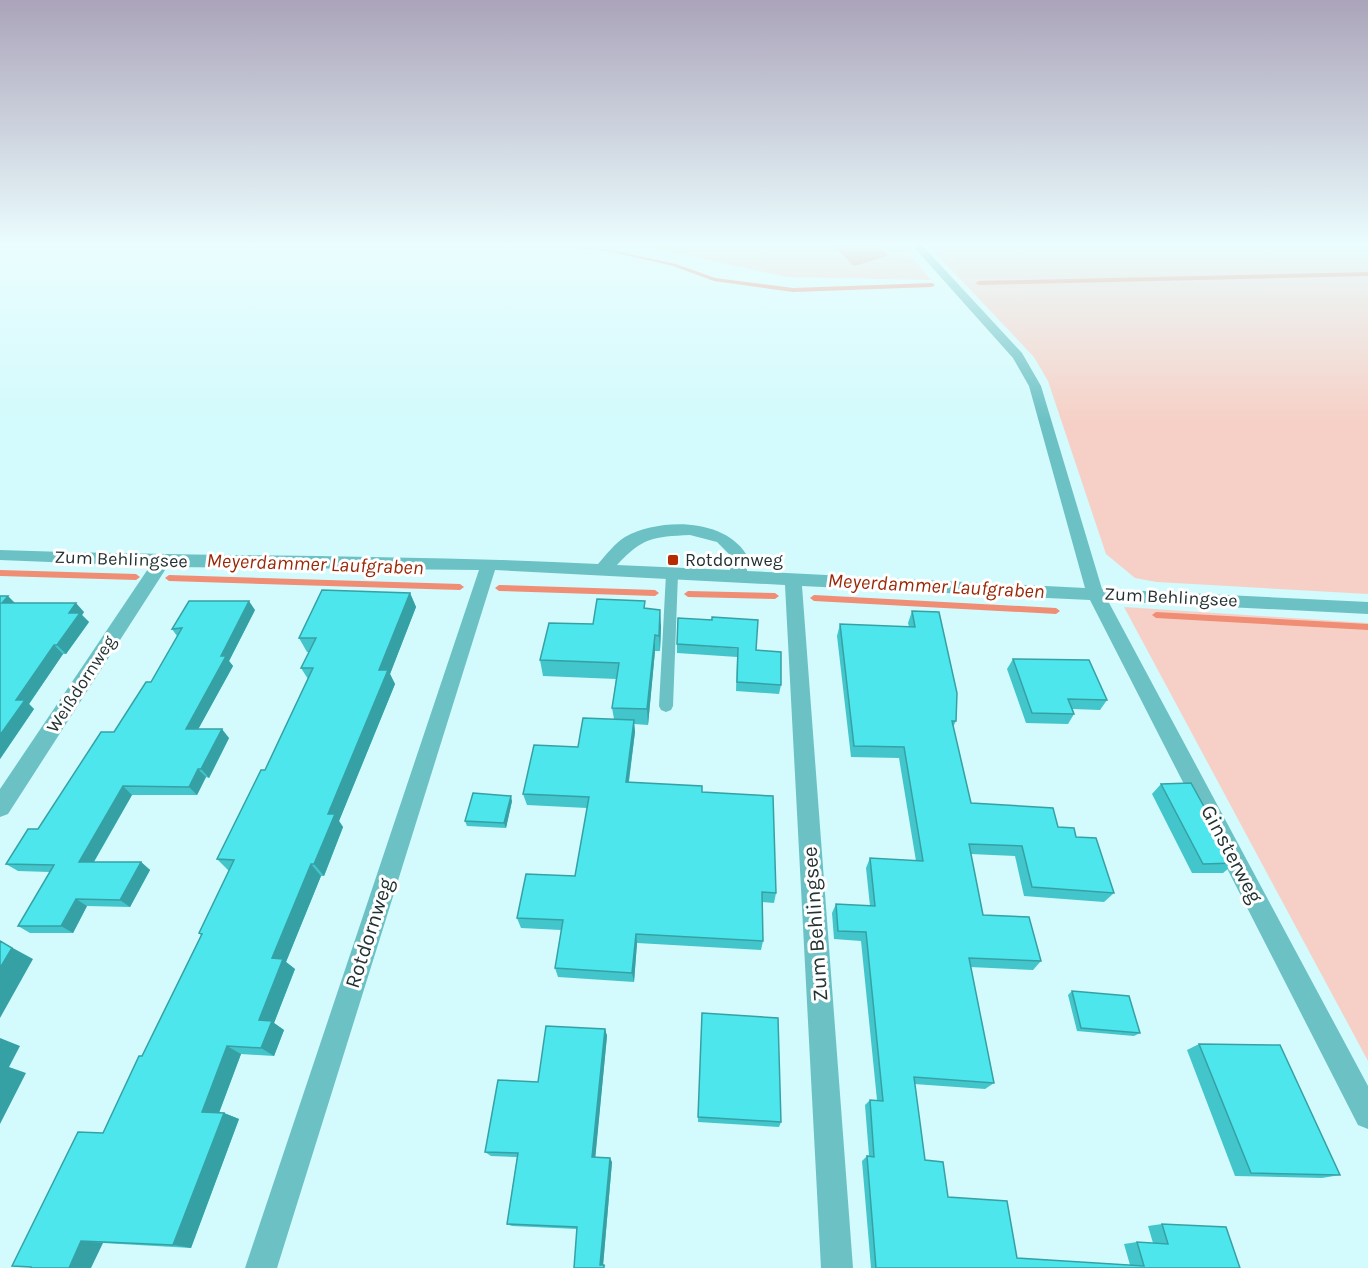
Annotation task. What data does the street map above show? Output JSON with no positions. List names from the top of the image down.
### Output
{
  "streets": {
    "street": [
      "Zum Behlingsee",
      "Weißdornweg",
      "Ginsterweg",
      "Rotdornweg"
    ]
  },
  "crossings": [
    ["Zum Behlingsee", "Weißdornweg"],
    ["Zum Behlingsee", "Ginsterweg"],
    ["Zum Behlingsee", "Rotdornweg"]
  ],
  "water": ["Meyerdammer Laufgraben"],
  "places": {
    "transit": ["Rotdornweg"]
  }
}
